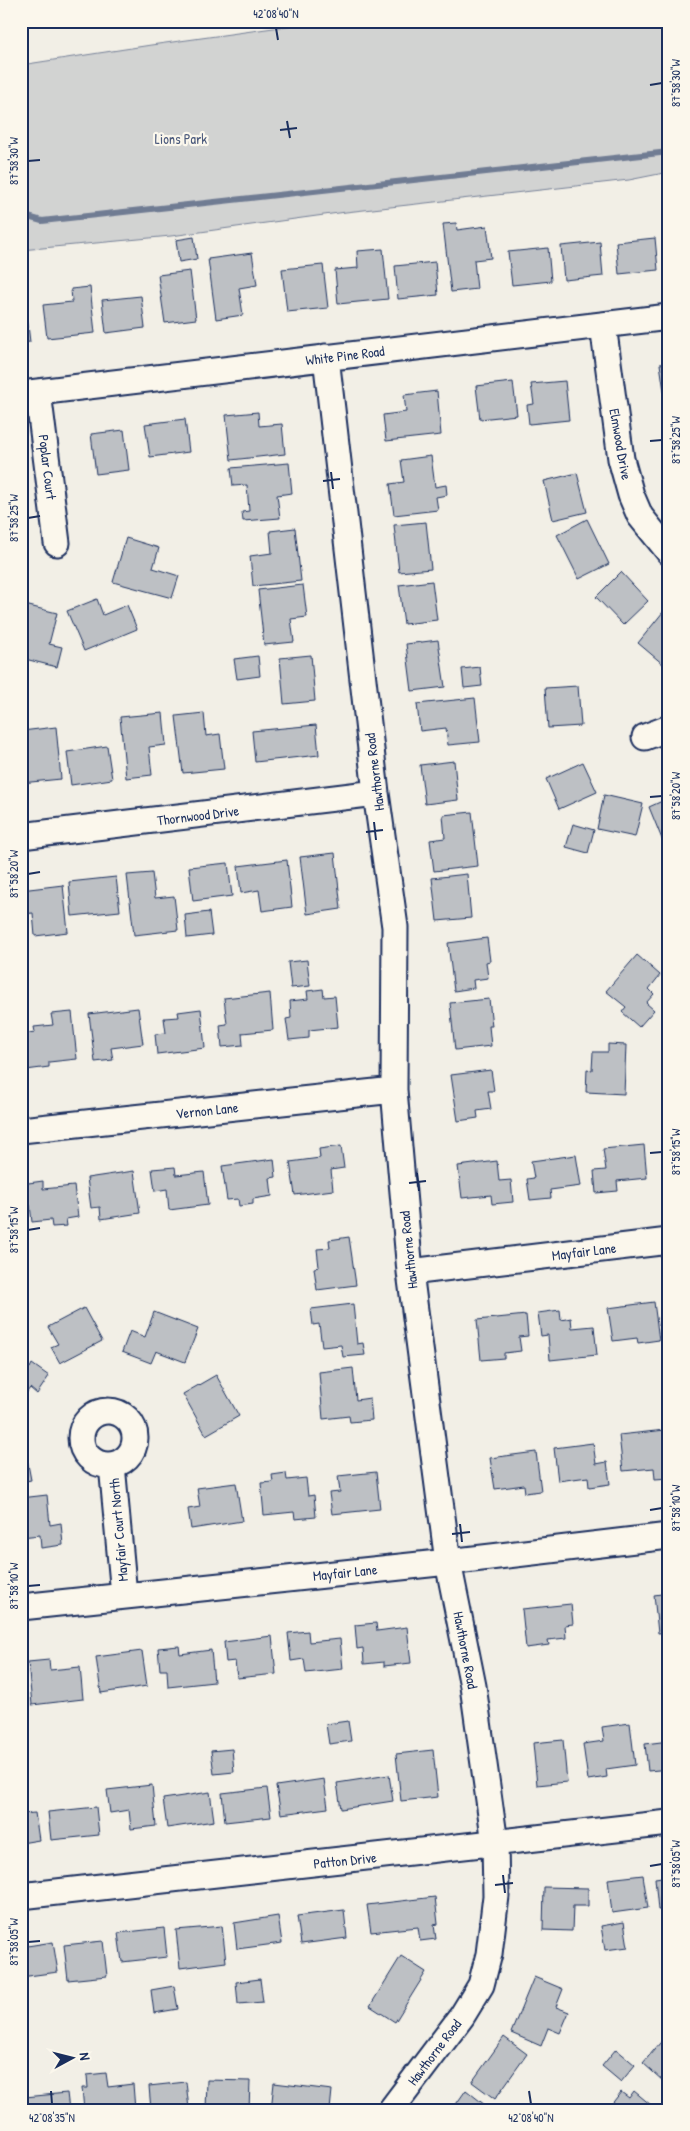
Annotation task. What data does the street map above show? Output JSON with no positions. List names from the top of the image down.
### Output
{
  "streets": {
    "street": [
      "White Pine Road",
      "Elmwood Drive",
      "Poplar Court",
      "Hawthorne Road",
      "Thornwood Drive",
      "Vernon Lane",
      "Mayfair Lane",
      "Mayfair Court North",
      "Patton Drive"
    ]
  },
  "crossings": [
    ["White Pine Road", "Elmwood Drive"],
    ["White Pine Road", "Poplar Court"],
    ["White Pine Road", "Hawthorne Road"],
    ["Hawthorne Road", "Thornwood Drive"],
    ["Hawthorne Road", "Vernon Lane"],
    ["Hawthorne Road", "Mayfair Lane"],
    ["Hawthorne Road", "Patton Drive"],
    ["Mayfair Lane", "Mayfair Court North"]
  ],
  "parks": ["Lions Park"],
  "north": "right",
  "coordinates": [
    "42°08'40\"N",
    "87°58'30\"W",
    "87°58'25\"W",
    "87°58'20\"W",
    "87°58'15\"W",
    "87°58'10\"W",
    "87°58'05\"W",
    "42°08'35\"N"
  ]
}
